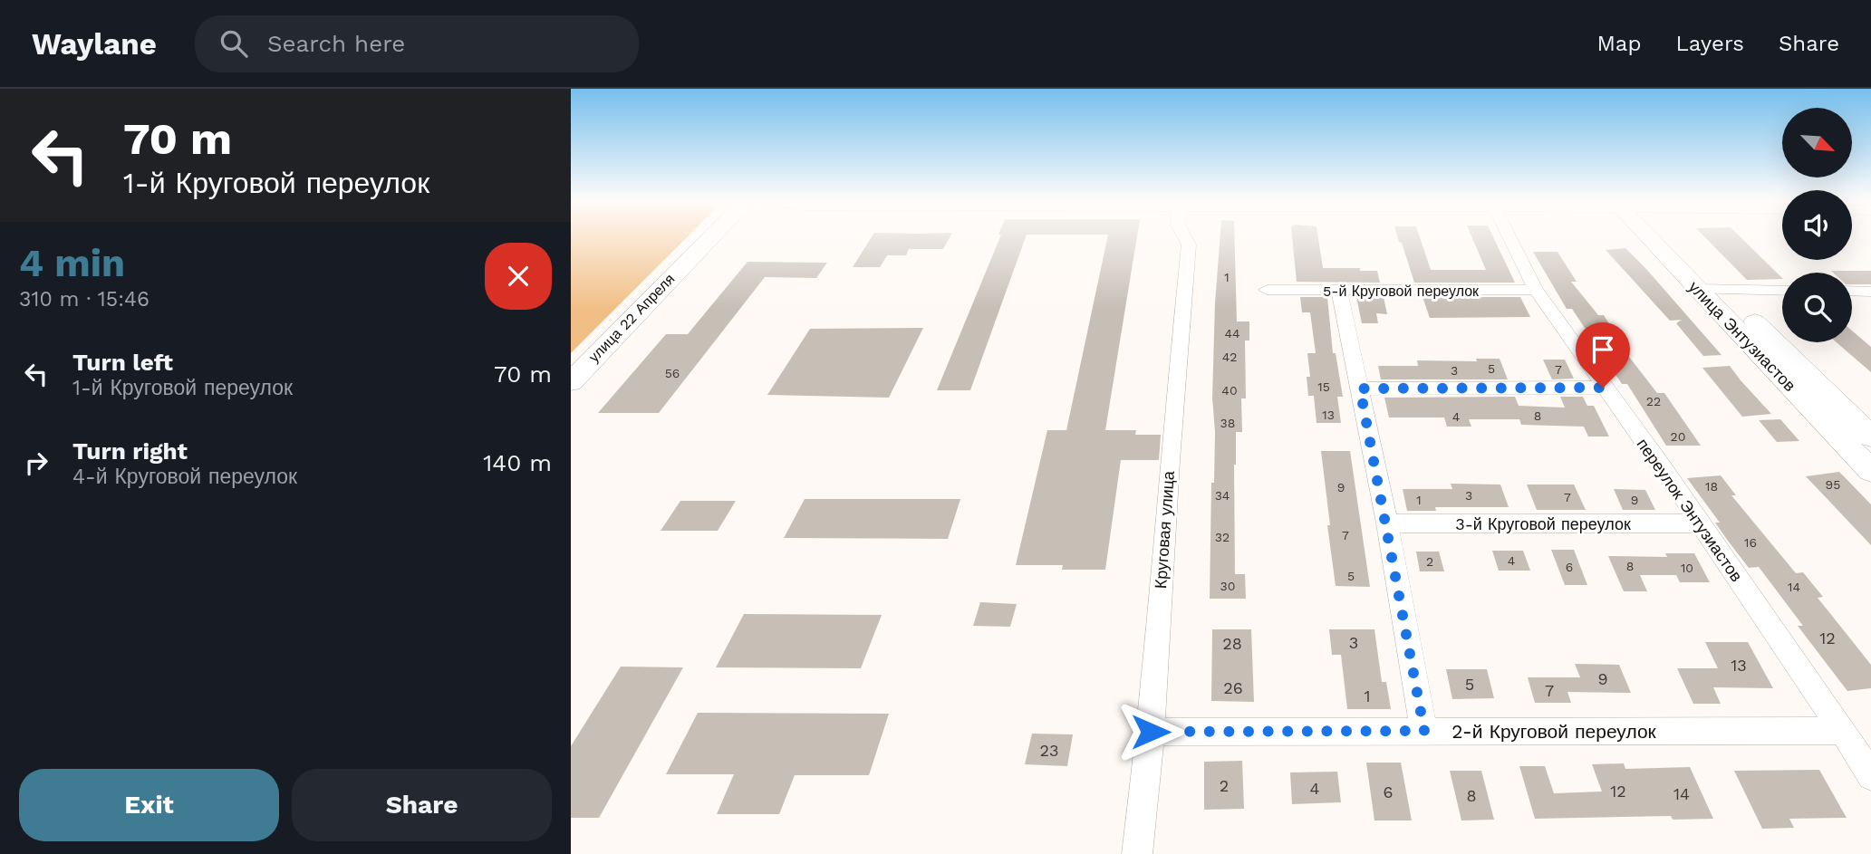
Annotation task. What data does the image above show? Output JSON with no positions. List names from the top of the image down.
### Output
{
  "streets": {
    "main road": ["улица 22 Апреля", "улица Энтузиастов"],
    "street": [
      "5-й Круговой переулок",
      "переулок Энтузиастов",
      "3-й Круговой переулок",
      "Круговая улица",
      "2-й Круговой переулок"
    ]
  },
  "crossings": [
    ["5-й Круговой переулок", "переулок Энтузиастов"],
    ["переулок Энтузиастов", "3-й Круговой переулок"],
    ["переулок Энтузиастов", "2-й Круговой переулок"],
    ["Круговая улица", "2-й Круговой переулок"]
  ],
  "house_numbers": [
    "1",
    "44",
    "42",
    "5",
    "7",
    "3",
    "56",
    "15",
    "40",
    "22",
    "13",
    "8",
    "4",
    "38",
    "20",
    "95",
    "18",
    "9",
    "34",
    "3",
    "7",
    "1",
    "9",
    "7",
    "32",
    "16",
    "4",
    "2",
    "8",
    "6",
    "10",
    "5",
    "30",
    "14",
    "12",
    "3",
    "28",
    "13",
    "9",
    "5",
    "26",
    "7",
    "1",
    "23",
    "2",
    "4",
    "12",
    "6",
    "14",
    "8"
  ],
  "north": "bottom right",
  "page": {
    "header": "Waylane",
    "search": "Search here",
    "nav": ["Map", "Layers", "Share"],
    "turn": ["70 m", "1-й Круговой переулок"],
    "heading": ["4 min", "310 m · 15:46"],
    "list": [
      {
        "name": "Turn left",
        "note": "1-й Круговой переулок",
        "value": "70 m"
      },
      {
        "name": "Turn right",
        "note": "4-й Круговой переулок",
        "value": "140 m"
      }
    ],
    "buttons": ["Exit", "Share"]
  }
}
